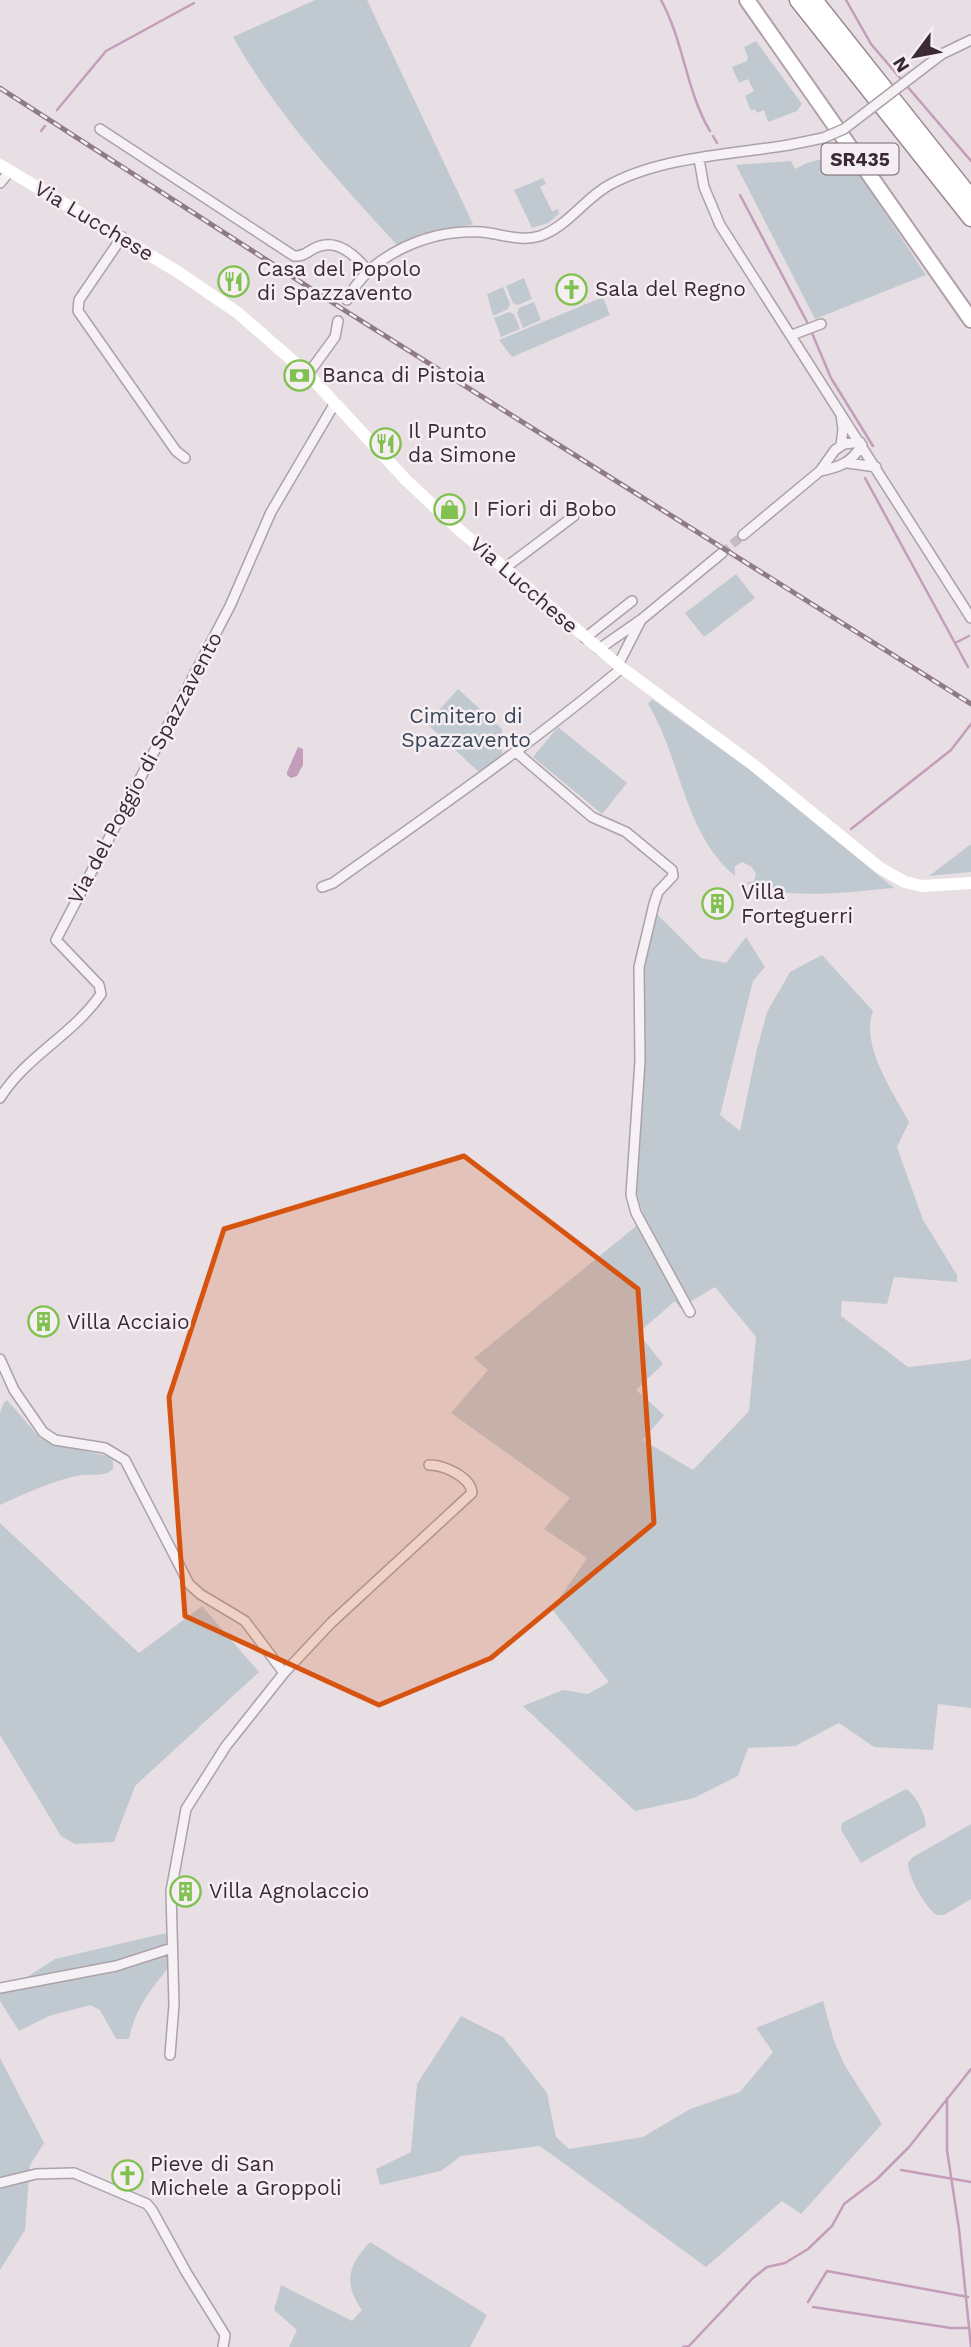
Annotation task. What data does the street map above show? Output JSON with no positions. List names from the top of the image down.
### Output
{
  "streets": {
    "main road": ["SR435"],
    "street": ["Via Lucchese", "Via del Poggio di Spazzavento"]
  },
  "crossings": [
    ["Via Lucchese", "Via del Poggio di Spazzavento"]
  ],
  "parks": ["Cimitero di Spazzavento"],
  "places": {
    "restaurant": ["Casa del Popolo di Spazzavento", "Il Punto da Simone"],
    "church": ["Sala del Regno", "Pieve di San Michele a Groppoli"],
    "bank": ["Banca di Pistoia"],
    "shop": ["I Fiori di Bobo"],
    "building": ["Villa Forteguerri", "Villa Acciaio", "Villa Agnolaccio"]
  },
  "north": "bottom left"
}
